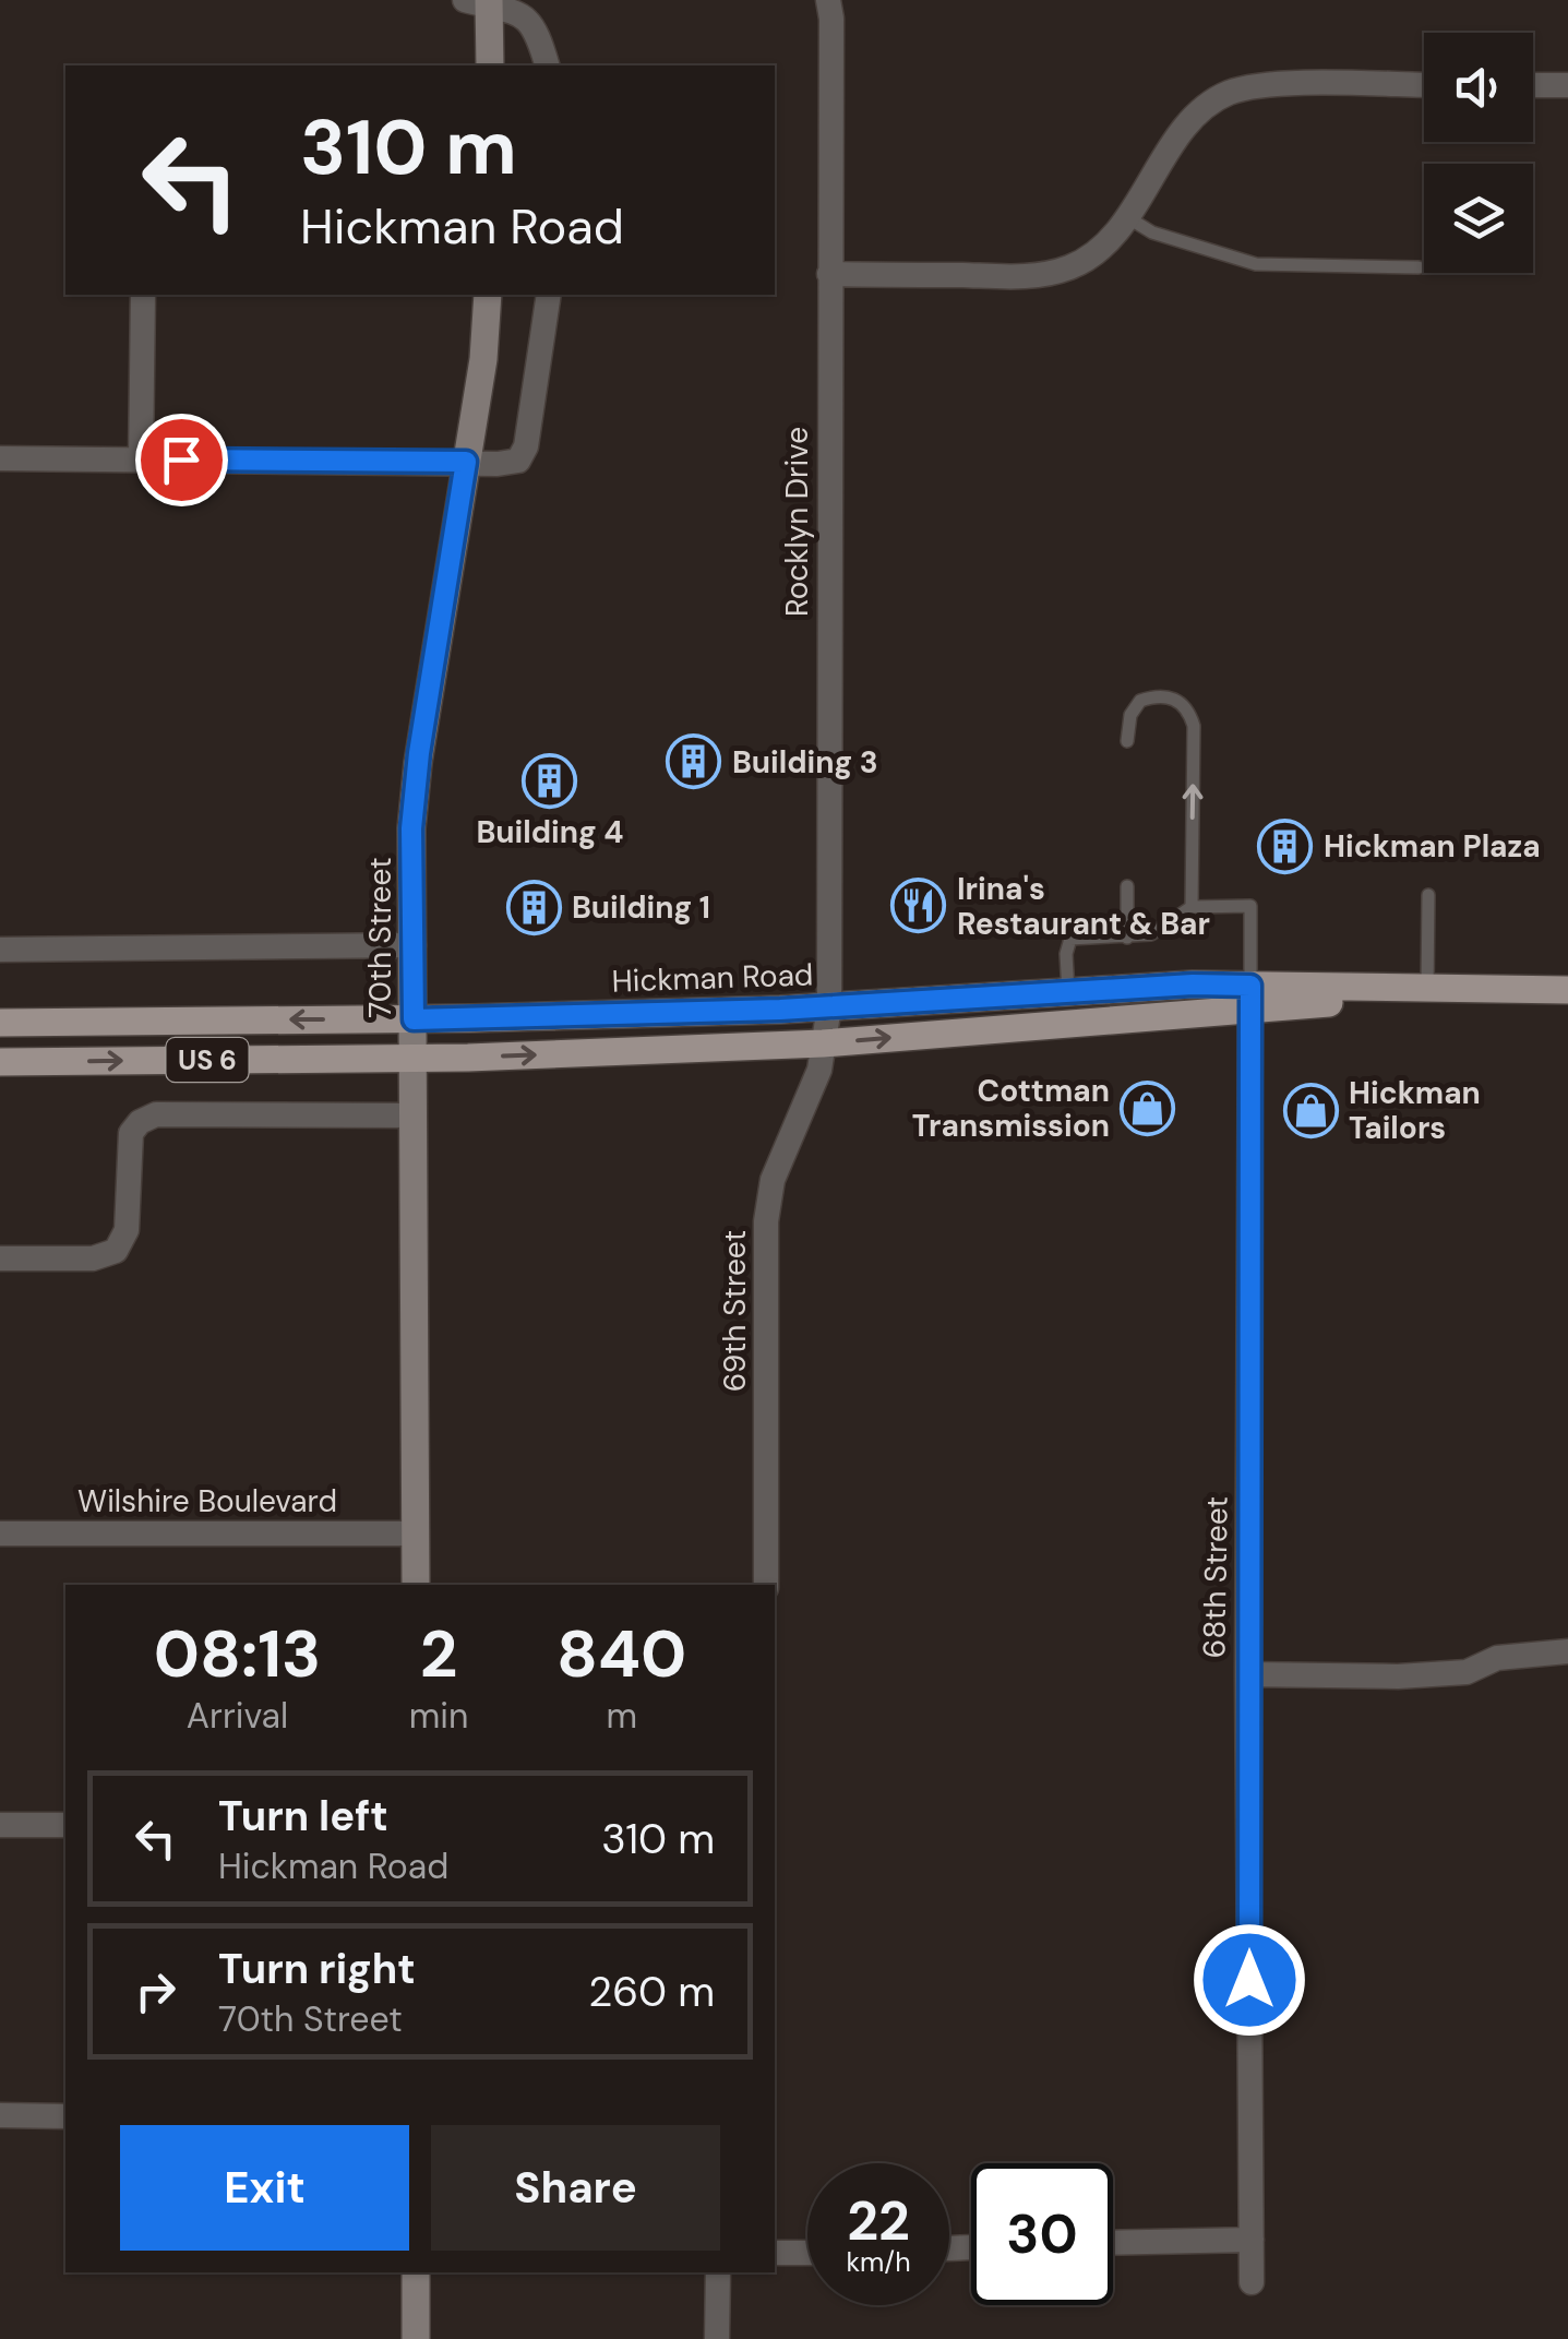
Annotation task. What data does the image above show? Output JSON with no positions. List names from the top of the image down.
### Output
{
  "streets": {
    "main road": ["Hickman Road", "US 6"],
    "street": [
      "Rocklyn Drive",
      "70th Street",
      "69th Street",
      "Wilshire Boulevard",
      "68th Street"
    ]
  },
  "crossings": [
    ["Rocklyn Drive", "Hickman Road"],
    ["Rocklyn Drive", "69th Street"],
    ["70th Street", "Hickman Road"],
    ["70th Street", "Wilshire Boulevard"],
    ["Hickman Road", "69th Street"],
    ["Hickman Road", "68th Street"]
  ],
  "places": {
    "building": [
      "Building 3",
      "Building 4",
      "Hickman Plaza",
      "Building 1"
    ],
    "restaurant": ["Irina's Restaurant & Bar"],
    "shop": ["Cottman Transmission", "Hickman Tailors"]
  },
  "page": {
    "turn": ["310 m", "Hickman Road"],
    "eta": [
      "08:13",
      "Arrival",
      "2",
      "min",
      "840",
      "m"
    ],
    "list": [
      {
        "name": "Turn left",
        "note": "Hickman Road",
        "value": "310 m"
      },
      {
        "name": "Turn right",
        "note": "70th Street",
        "value": "260 m"
      }
    ],
    "buttons": ["Exit", "Share"],
    "speed": "22 km/h",
    "limit": "30"
  }
}
